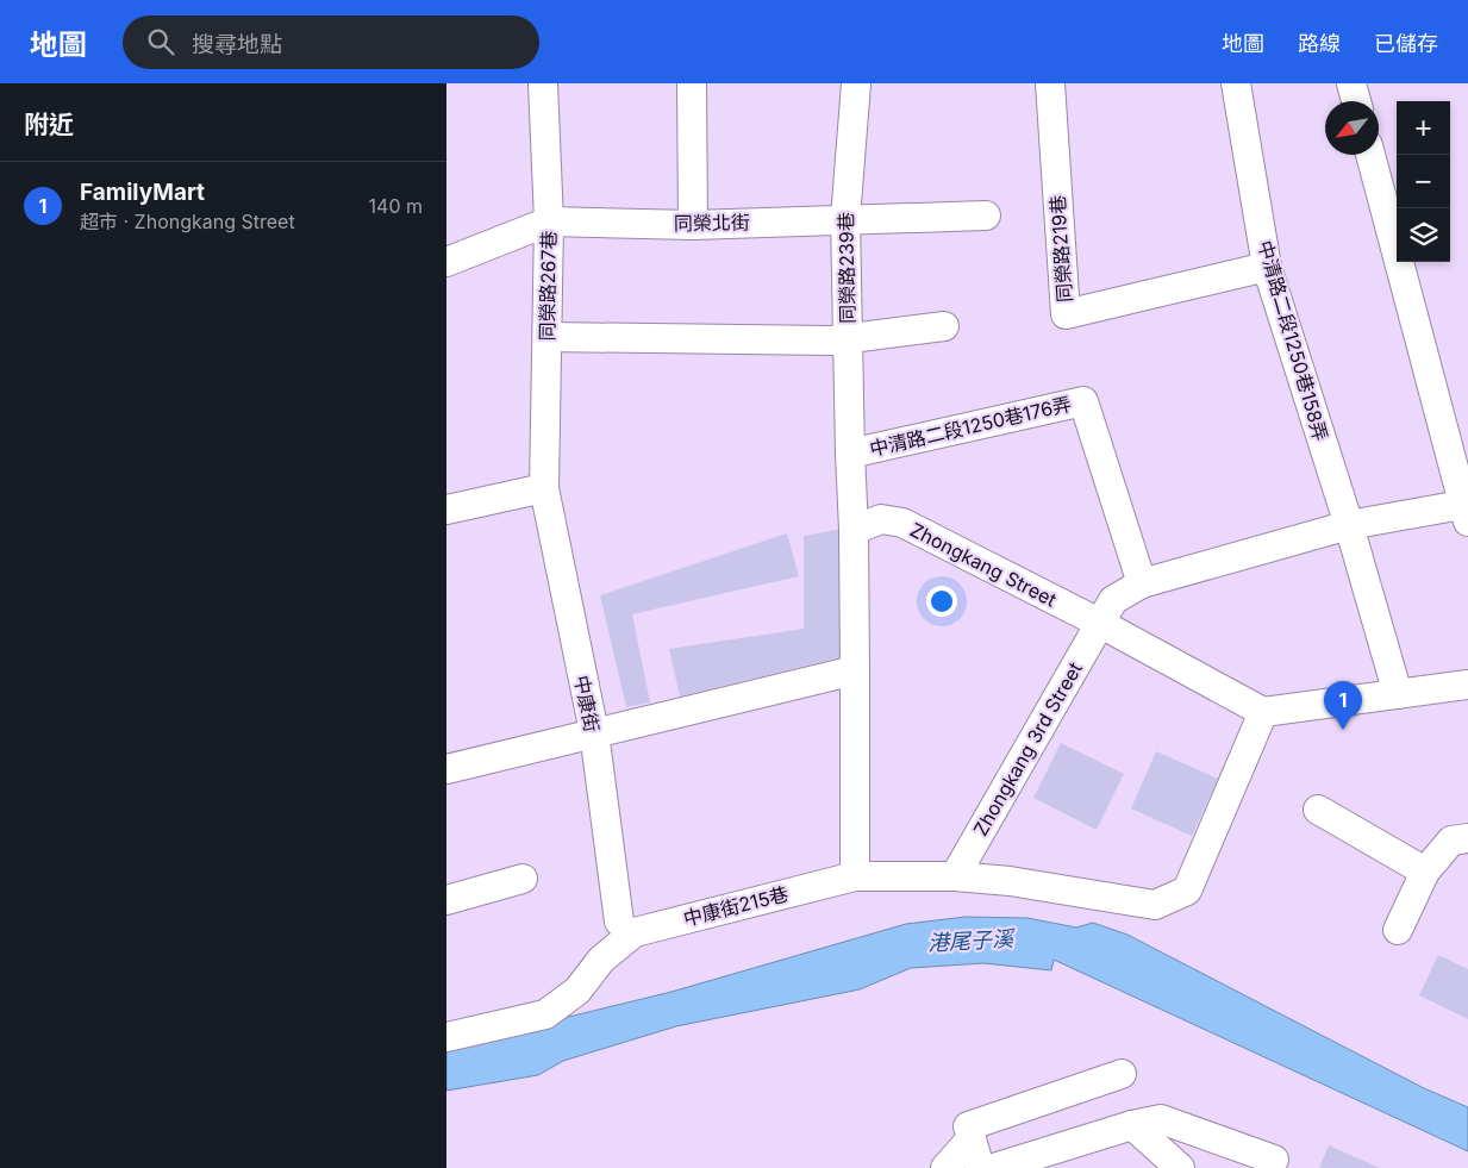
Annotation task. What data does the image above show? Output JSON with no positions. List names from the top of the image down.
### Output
{
  "streets": {
    "street": [
      "同榮北街",
      "同榮路219巷",
      "同榮路239巷",
      "同榮路267巷",
      "中清路二段1250巷158弄",
      "中清路二段1250巷176弄",
      "Zhongkang Street",
      "中康街",
      "Zhongkang 3rd Street",
      "中康街215巷"
    ]
  },
  "crossings": [
    ["同榮北街", "同榮路239巷"],
    ["同榮北街", "同榮路267巷"],
    ["同榮路219巷", "中清路二段1250巷158弄"],
    ["同榮路239巷", "中清路二段1250巷176弄"],
    ["同榮路267巷", "中康街"],
    ["中清路二段1250巷158弄", "Zhongkang 3rd Street"],
    ["中清路二段1250巷176弄", "Zhongkang Street"],
    ["中清路二段1250巷176弄", "Zhongkang 3rd Street"],
    ["Zhongkang Street", "Zhongkang 3rd Street"],
    ["Zhongkang Street", "中康街215巷"],
    ["Zhongkang 3rd Street", "中康街215巷"]
  ],
  "water": ["港尾子溪"],
  "north": "bottom left",
  "page": {
    "header": "地圖",
    "search": "搜尋地點",
    "nav": ["地圖", "路線", "已儲存"],
    "heading": "附近",
    "map_buttons": ["+", "−"],
    "list": [
      {
        "mark": "1",
        "name": "FamilyMart",
        "note": "超市 · Zhongkang Street",
        "value": "140 m"
      }
    ],
    "pins": "1"
  }
}
